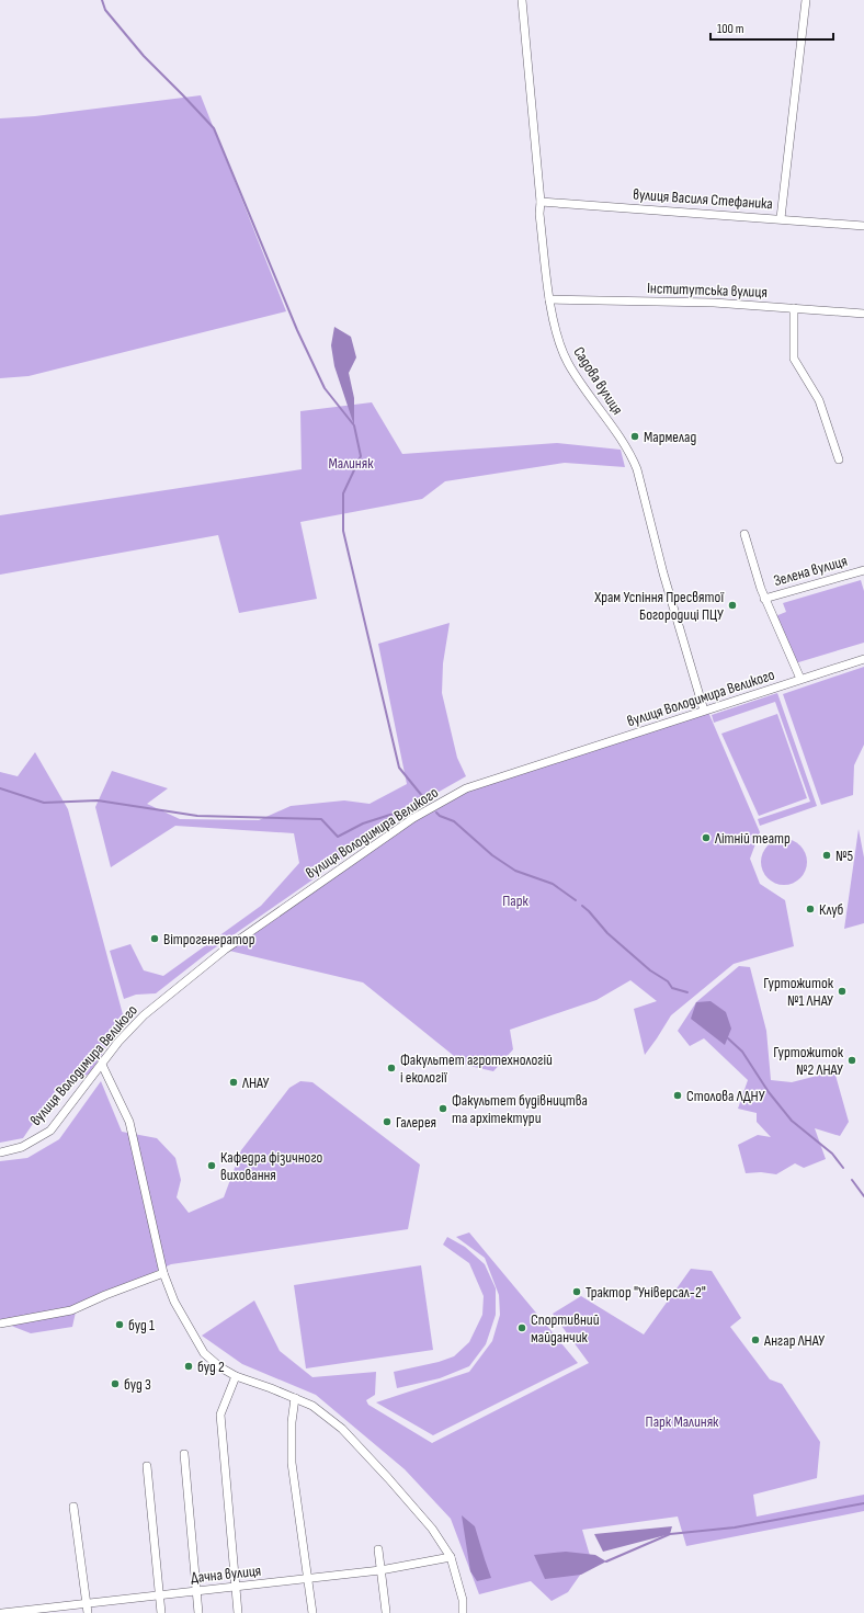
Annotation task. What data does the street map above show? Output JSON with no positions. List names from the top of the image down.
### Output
{
  "streets": {
    "street": [
      "вулиця Василя Стефаника",
      "Інститутська вулиця",
      "Садова вулиця",
      "Зелена вулиця",
      "вулиця Володимира Великого",
      "Дачна вулиця"
    ]
  },
  "crossings": [
    ["вулиця Василя Стефаника", "Садова вулиця"],
    ["Інститутська вулиця", "Садова вулиця"],
    ["Садова вулиця", "вулиця Володимира Великого"],
    ["Зелена вулиця", "вулиця Володимира Великого"]
  ],
  "parks": ["Малиняк", "Парк", "Парк Малиняк"],
  "places": [
    "Мармелад",
    "Храм Успіння Пресвятої Богородиці ПЦУ",
    "Літній театр",
    "№5",
    "Клуб",
    "Вітрогенератор",
    "Гуртожиток №1 ЛНАУ",
    "Гуртожиток №2 ЛНАУ",
    "Факультет агротехнологій і екології",
    "ЛНАУ",
    "Столова ЛДНУ",
    "Факультет будівництва та архітектури",
    "Галерея",
    "Кафедра фізичного виховання",
    "Трактор \"Універсал-2\"",
    "буд 1",
    "Спортивний майданчик",
    "Ангар ЛНАУ",
    "буд 2",
    "буд 3"
  ],
  "scale_bar": "100 m"
}
